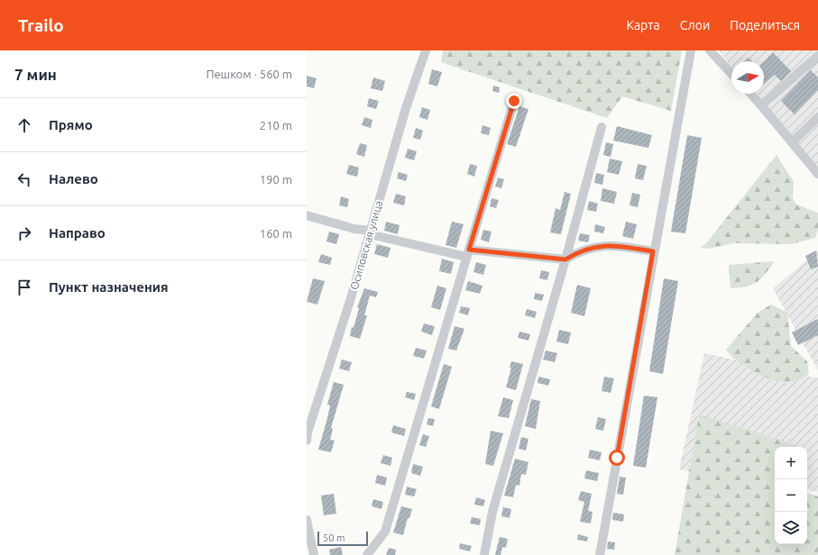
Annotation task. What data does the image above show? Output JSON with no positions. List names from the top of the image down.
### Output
{
  "streets": {
    "street": ["Осиповская улица"]
  },
  "scale_bar": "50 m",
  "north": "right",
  "page": {
    "header": "Trailo",
    "nav": ["Карта", "Слои", "Поделиться"],
    "heading": ["7 мин", "Пешком · 560 m"],
    "list": [
      ["Прямо", "210 m"],
      ["Налево", "190 m"],
      ["Направо", "160 m"],
      "Пункт назначения"
    ],
    "map_buttons": ["+", "−"],
    "scale": "50 m"
  }
}
